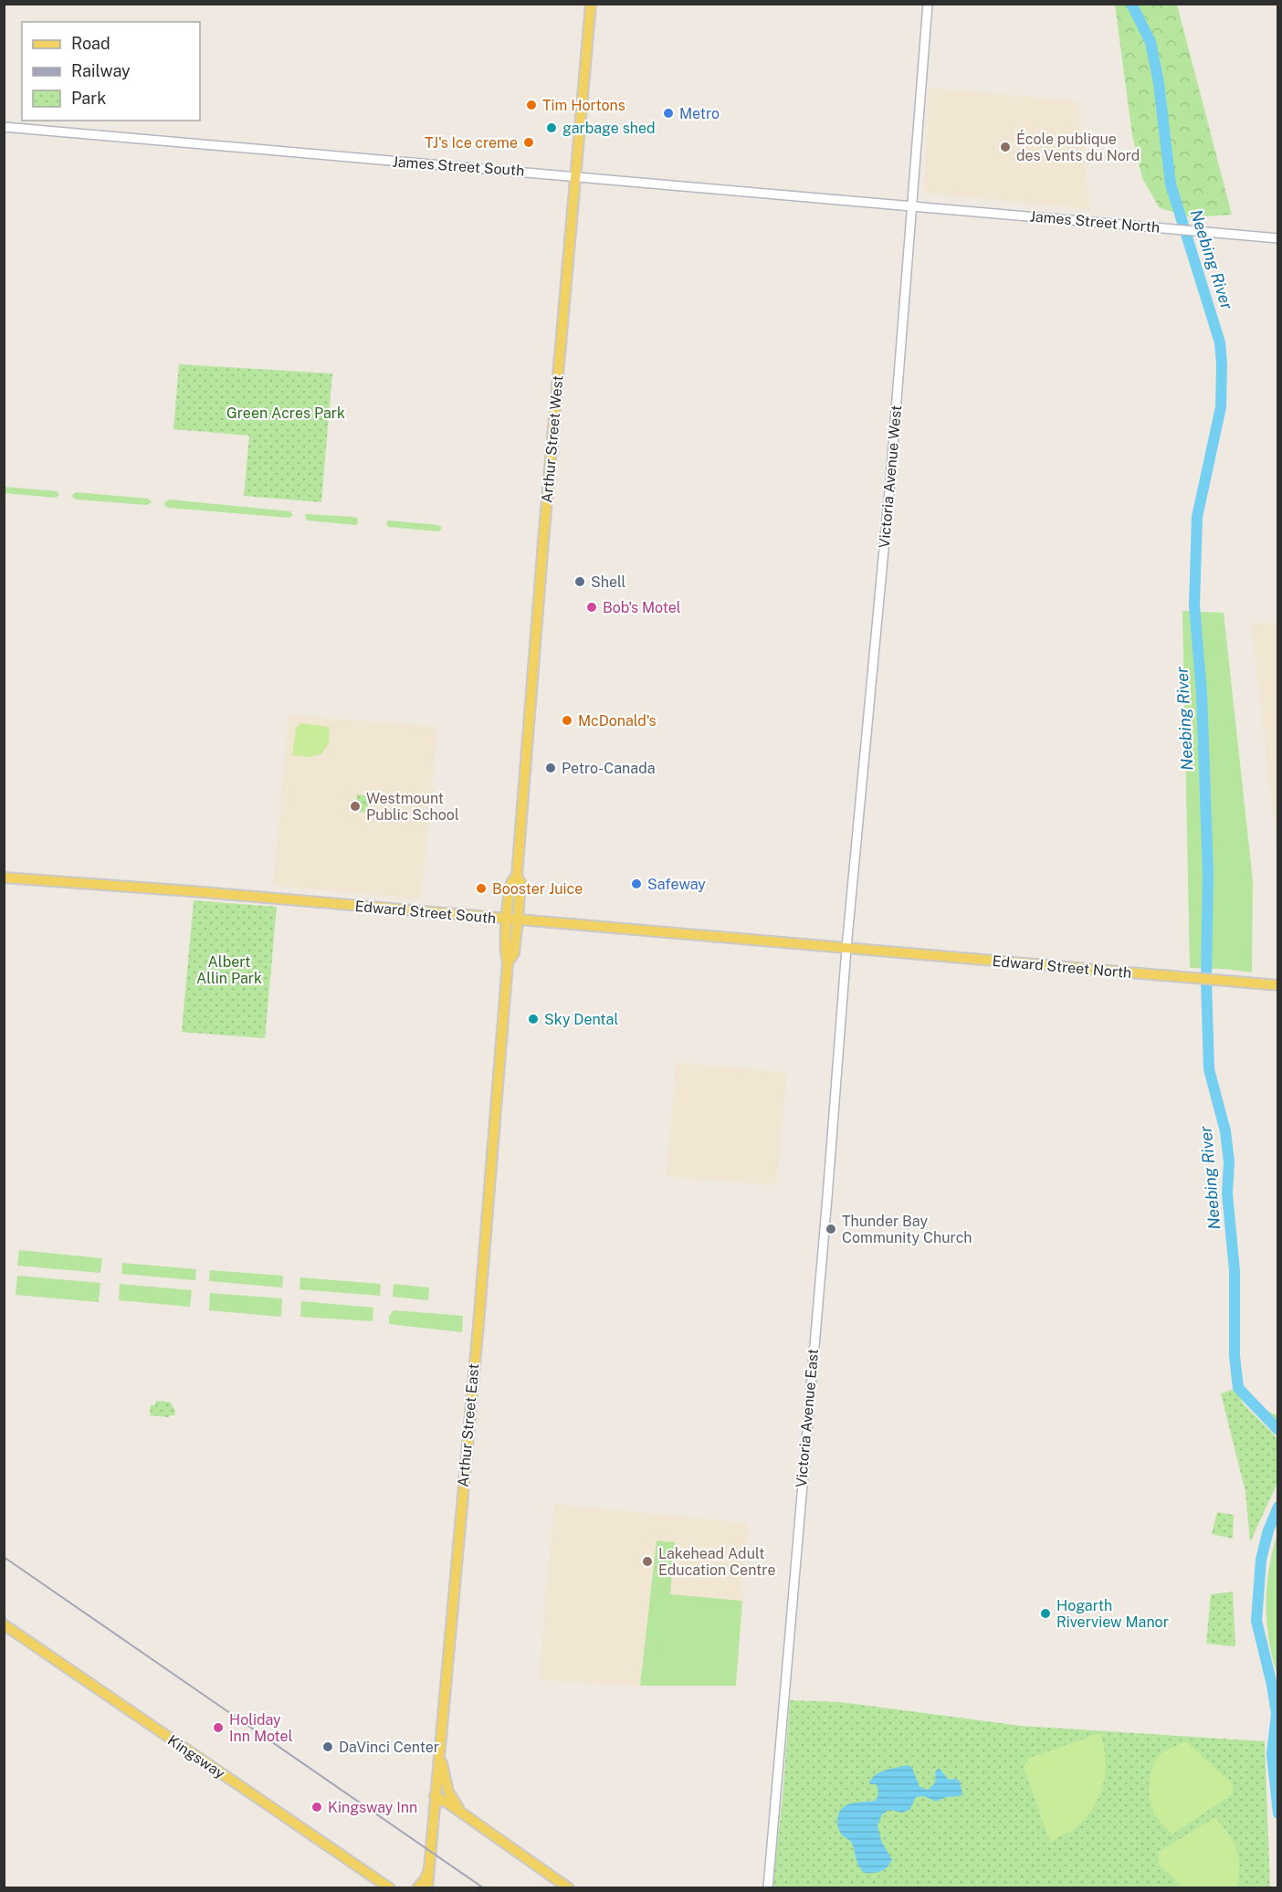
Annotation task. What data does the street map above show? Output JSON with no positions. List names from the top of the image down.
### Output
{
  "streets": {
    "main road": [
      "Arthur Street West",
      "Edward Street South",
      "Edward Street North",
      "Arthur Street East",
      "Kingsway"
    ],
    "street": [
      "James Street South",
      "James Street North",
      "Victoria Avenue West",
      "Victoria Avenue East"
    ]
  },
  "crossings": [
    ["James Street South", "James Street North"],
    ["James Street South", "Arthur Street West"],
    ["James Street South", "Victoria Avenue West"],
    ["James Street North", "Victoria Avenue West"],
    ["Arthur Street West", "Edward Street South"],
    ["Arthur Street West", "Arthur Street East"],
    ["Victoria Avenue West", "Edward Street South"],
    ["Victoria Avenue West", "Edward Street North"],
    ["Victoria Avenue West", "Victoria Avenue East"],
    ["Edward Street South", "Edward Street North"],
    ["Edward Street South", "Victoria Avenue East"],
    ["Edward Street South", "Arthur Street East"],
    ["Edward Street North", "Victoria Avenue East"]
  ],
  "water": ["Neebing River"],
  "parks": ["Green Acres Park", "Albert Allin Park"],
  "places": [
    "Tim Hortons",
    "Metro",
    "garbage shed",
    "TJ's Ice creme",
    "École publique des Vents du Nord",
    "Shell",
    "Bob's Motel",
    "McDonald's",
    "Petro-Canada",
    "Westmount Public School",
    "Safeway",
    "Booster Juice",
    "Sky Dental",
    "Thunder Bay Community Church",
    "Lakehead Adult Education Centre",
    "Hogarth Riverview Manor",
    "Holiday Inn Motel",
    "DaVinci Center",
    "Kingsway Inn"
  ],
  "legend": ["Road", "Railway", "Park"]
}
